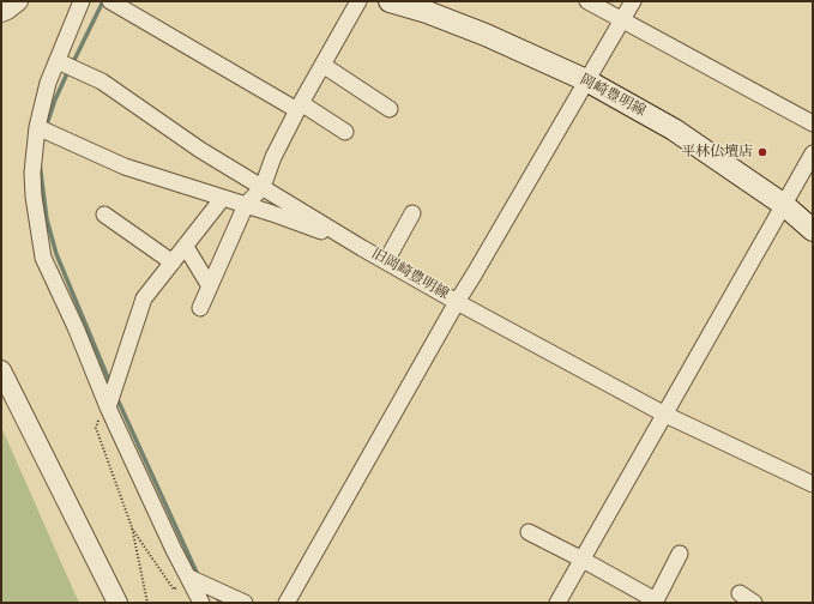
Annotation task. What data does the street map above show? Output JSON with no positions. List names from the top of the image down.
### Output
{
  "streets": {
    "main road": ["岡崎豊明線"],
    "street": ["旧岡崎豊明線"]
  },
  "places": ["平林仏壇店"]
}
